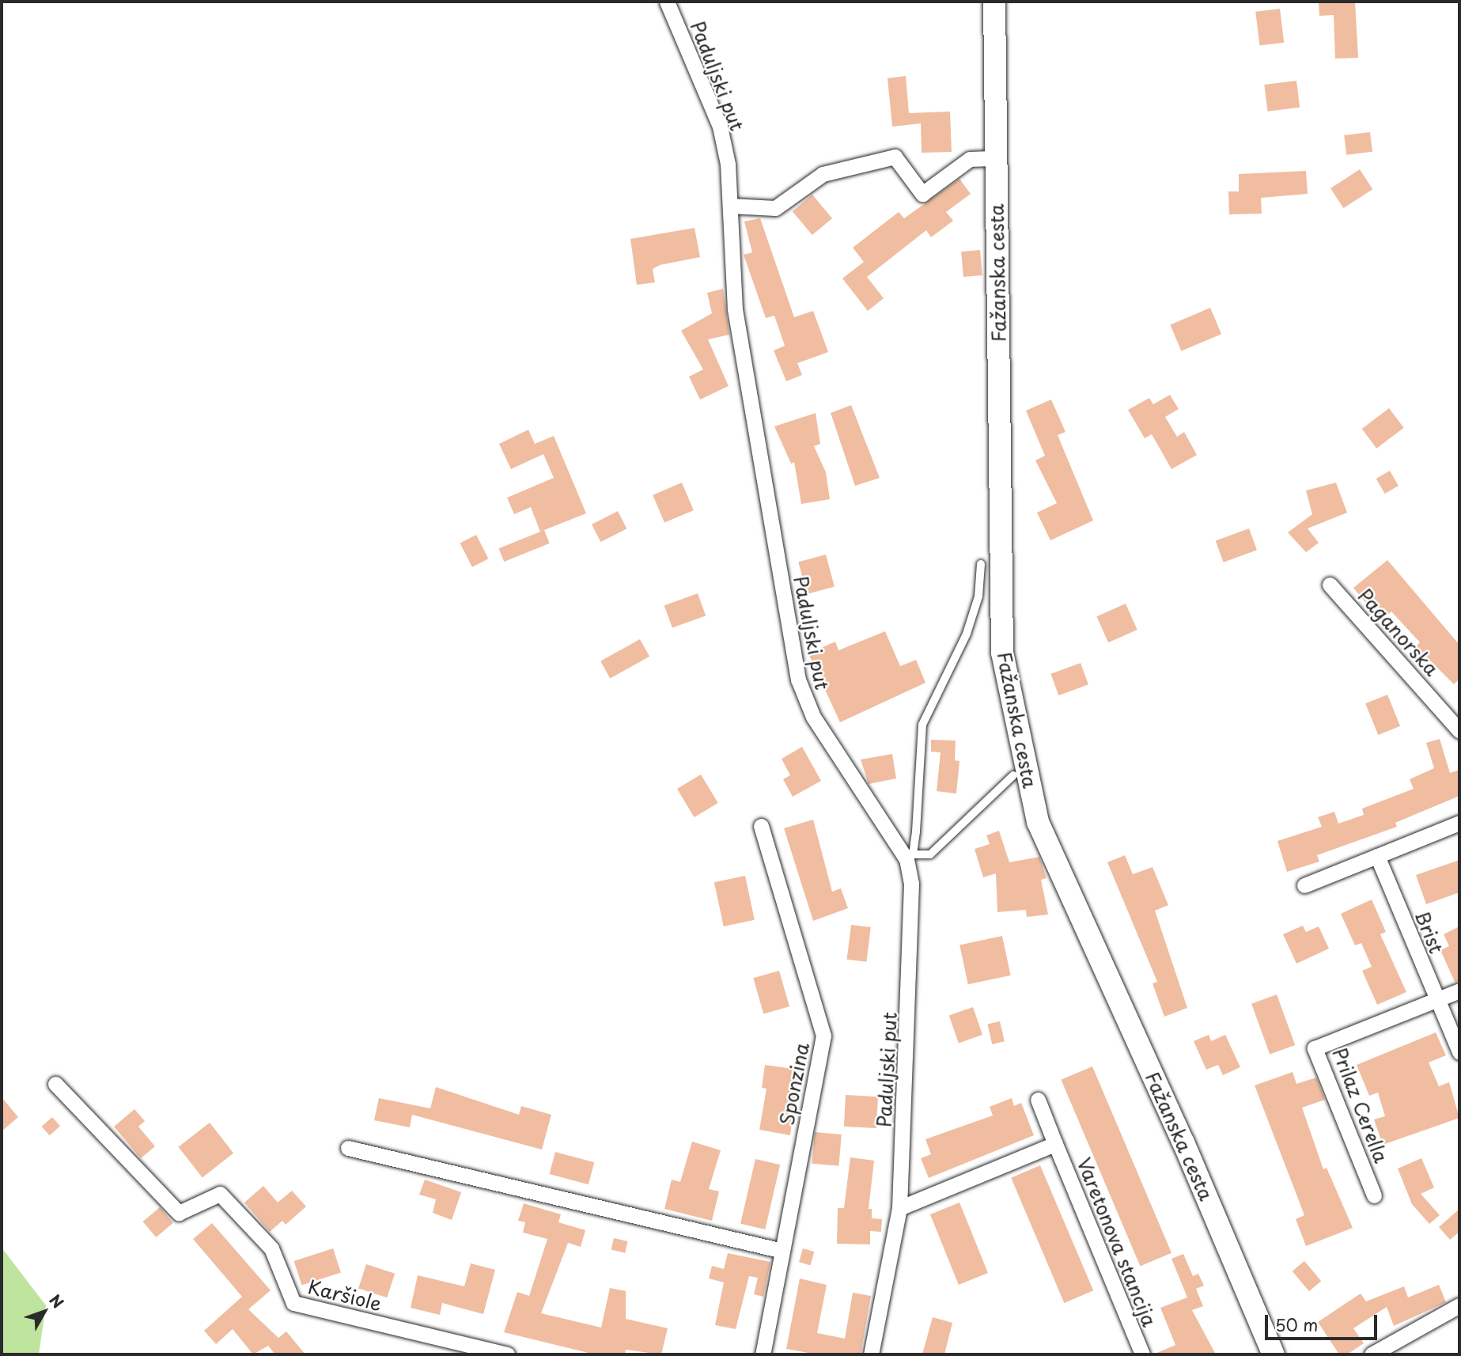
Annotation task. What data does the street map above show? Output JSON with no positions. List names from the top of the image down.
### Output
{
  "streets": {
    "main road": ["Fažanska cesta"],
    "street": [
      "Paduljski put",
      "Paganorska",
      "Brist",
      "Sponzina",
      "Prilaz Cerella",
      "Varetonova stancija",
      "Karšiole"
    ]
  },
  "crossings": [
    ["Paduljski put", "Varetonova stancija"],
    ["Brist", "Prilaz Cerella"]
  ],
  "scale_bar": "50 m",
  "north": "top right"
}
